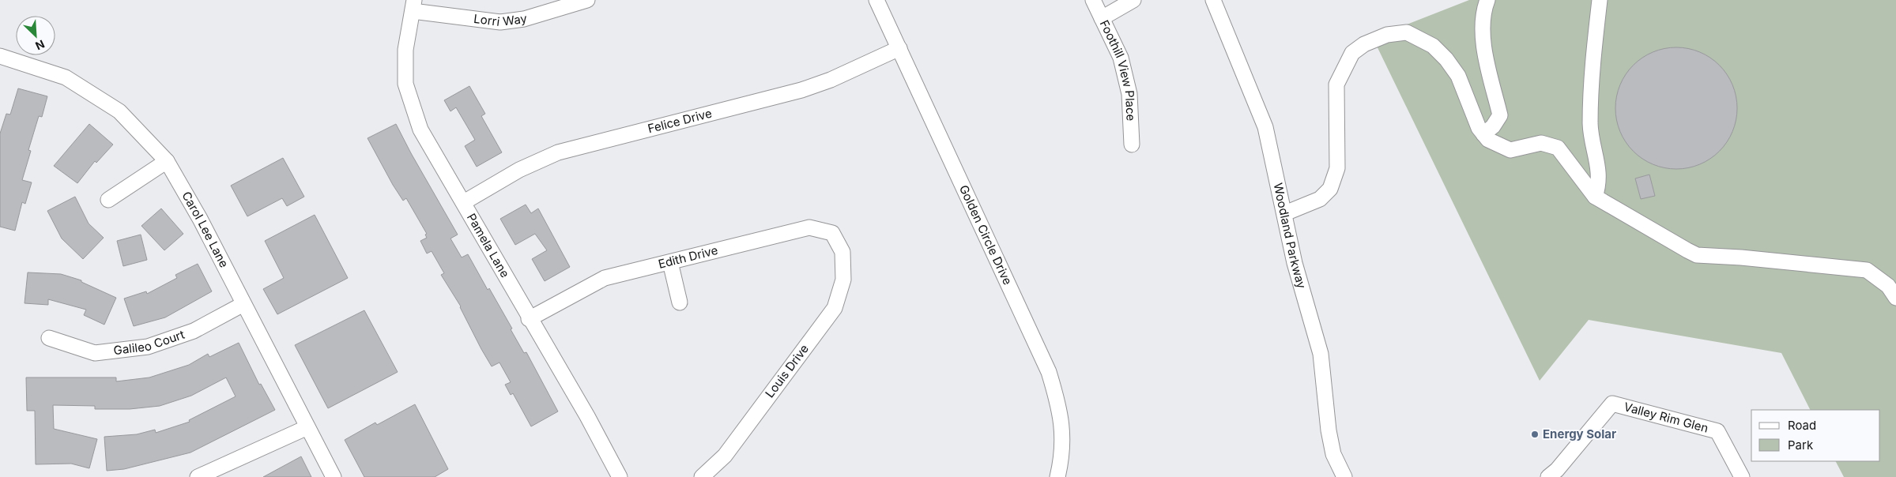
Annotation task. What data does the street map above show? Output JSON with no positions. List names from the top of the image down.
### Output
{
  "streets": {
    "street": [
      "Lorri Way",
      "Foothill View Place",
      "Felice Drive",
      "Carol Lee Lane",
      "Golden Circle Drive",
      "Woodland Parkway",
      "Pamela Lane",
      "Edith Drive",
      "Galileo Court",
      "Louis Drive",
      "Valley Rim Glen"
    ]
  },
  "crossings": [
    ["Lorri Way", "Pamela Lane"],
    ["Felice Drive", "Golden Circle Drive"],
    ["Felice Drive", "Pamela Lane"],
    ["Carol Lee Lane", "Galileo Court"],
    ["Pamela Lane", "Edith Drive"],
    ["Edith Drive", "Louis Drive"]
  ],
  "places": ["Energy Solar"],
  "legend": ["Road", "Park"],
  "north": "bottom right"
}
